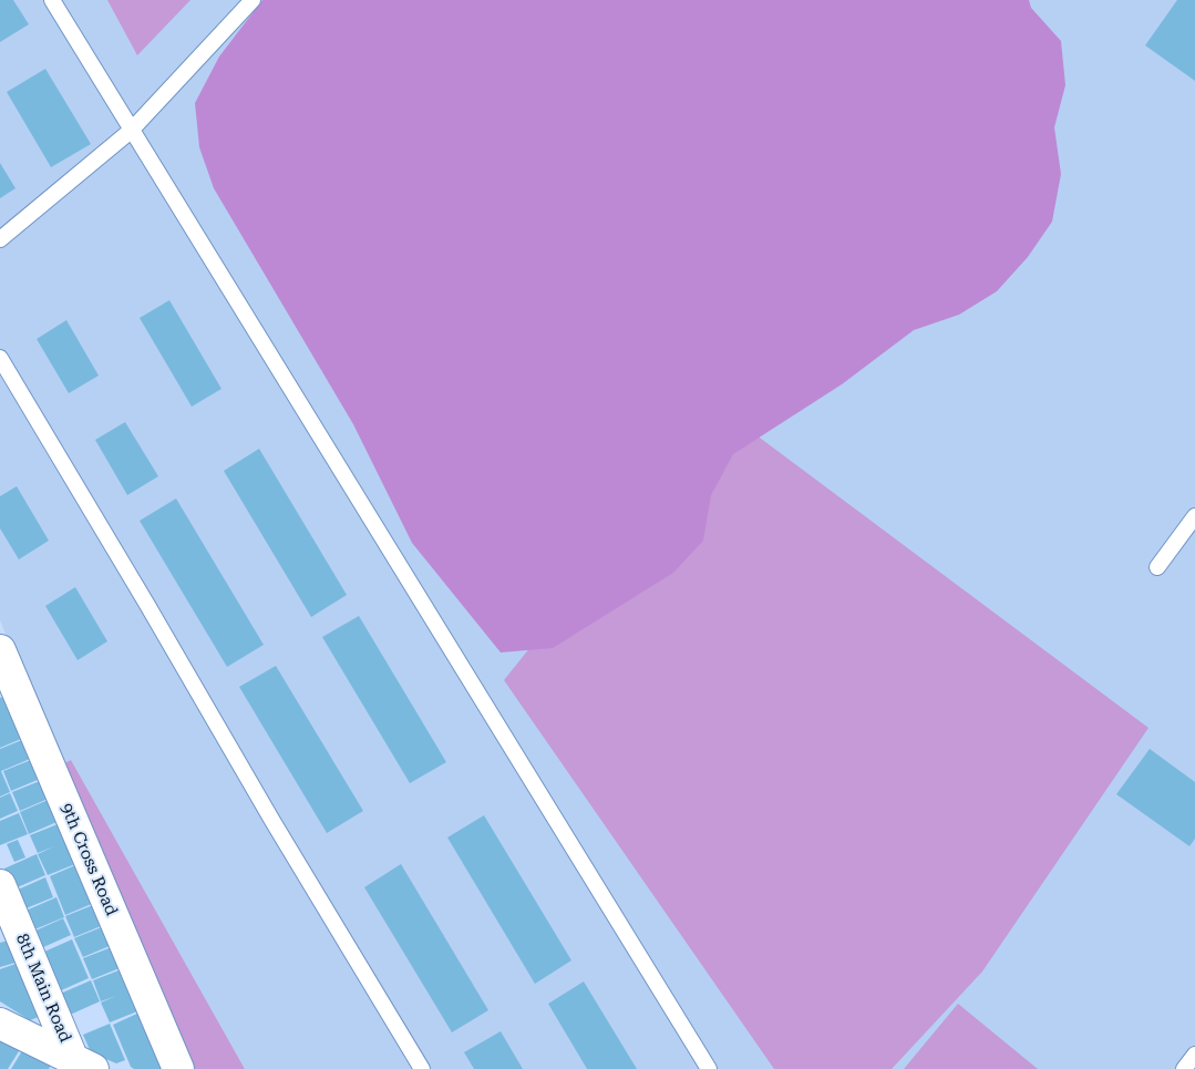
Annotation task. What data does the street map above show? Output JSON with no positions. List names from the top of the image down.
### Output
{
  "streets": {
    "street": ["9th Cross Road", "8th Main Road"]
  }
}
